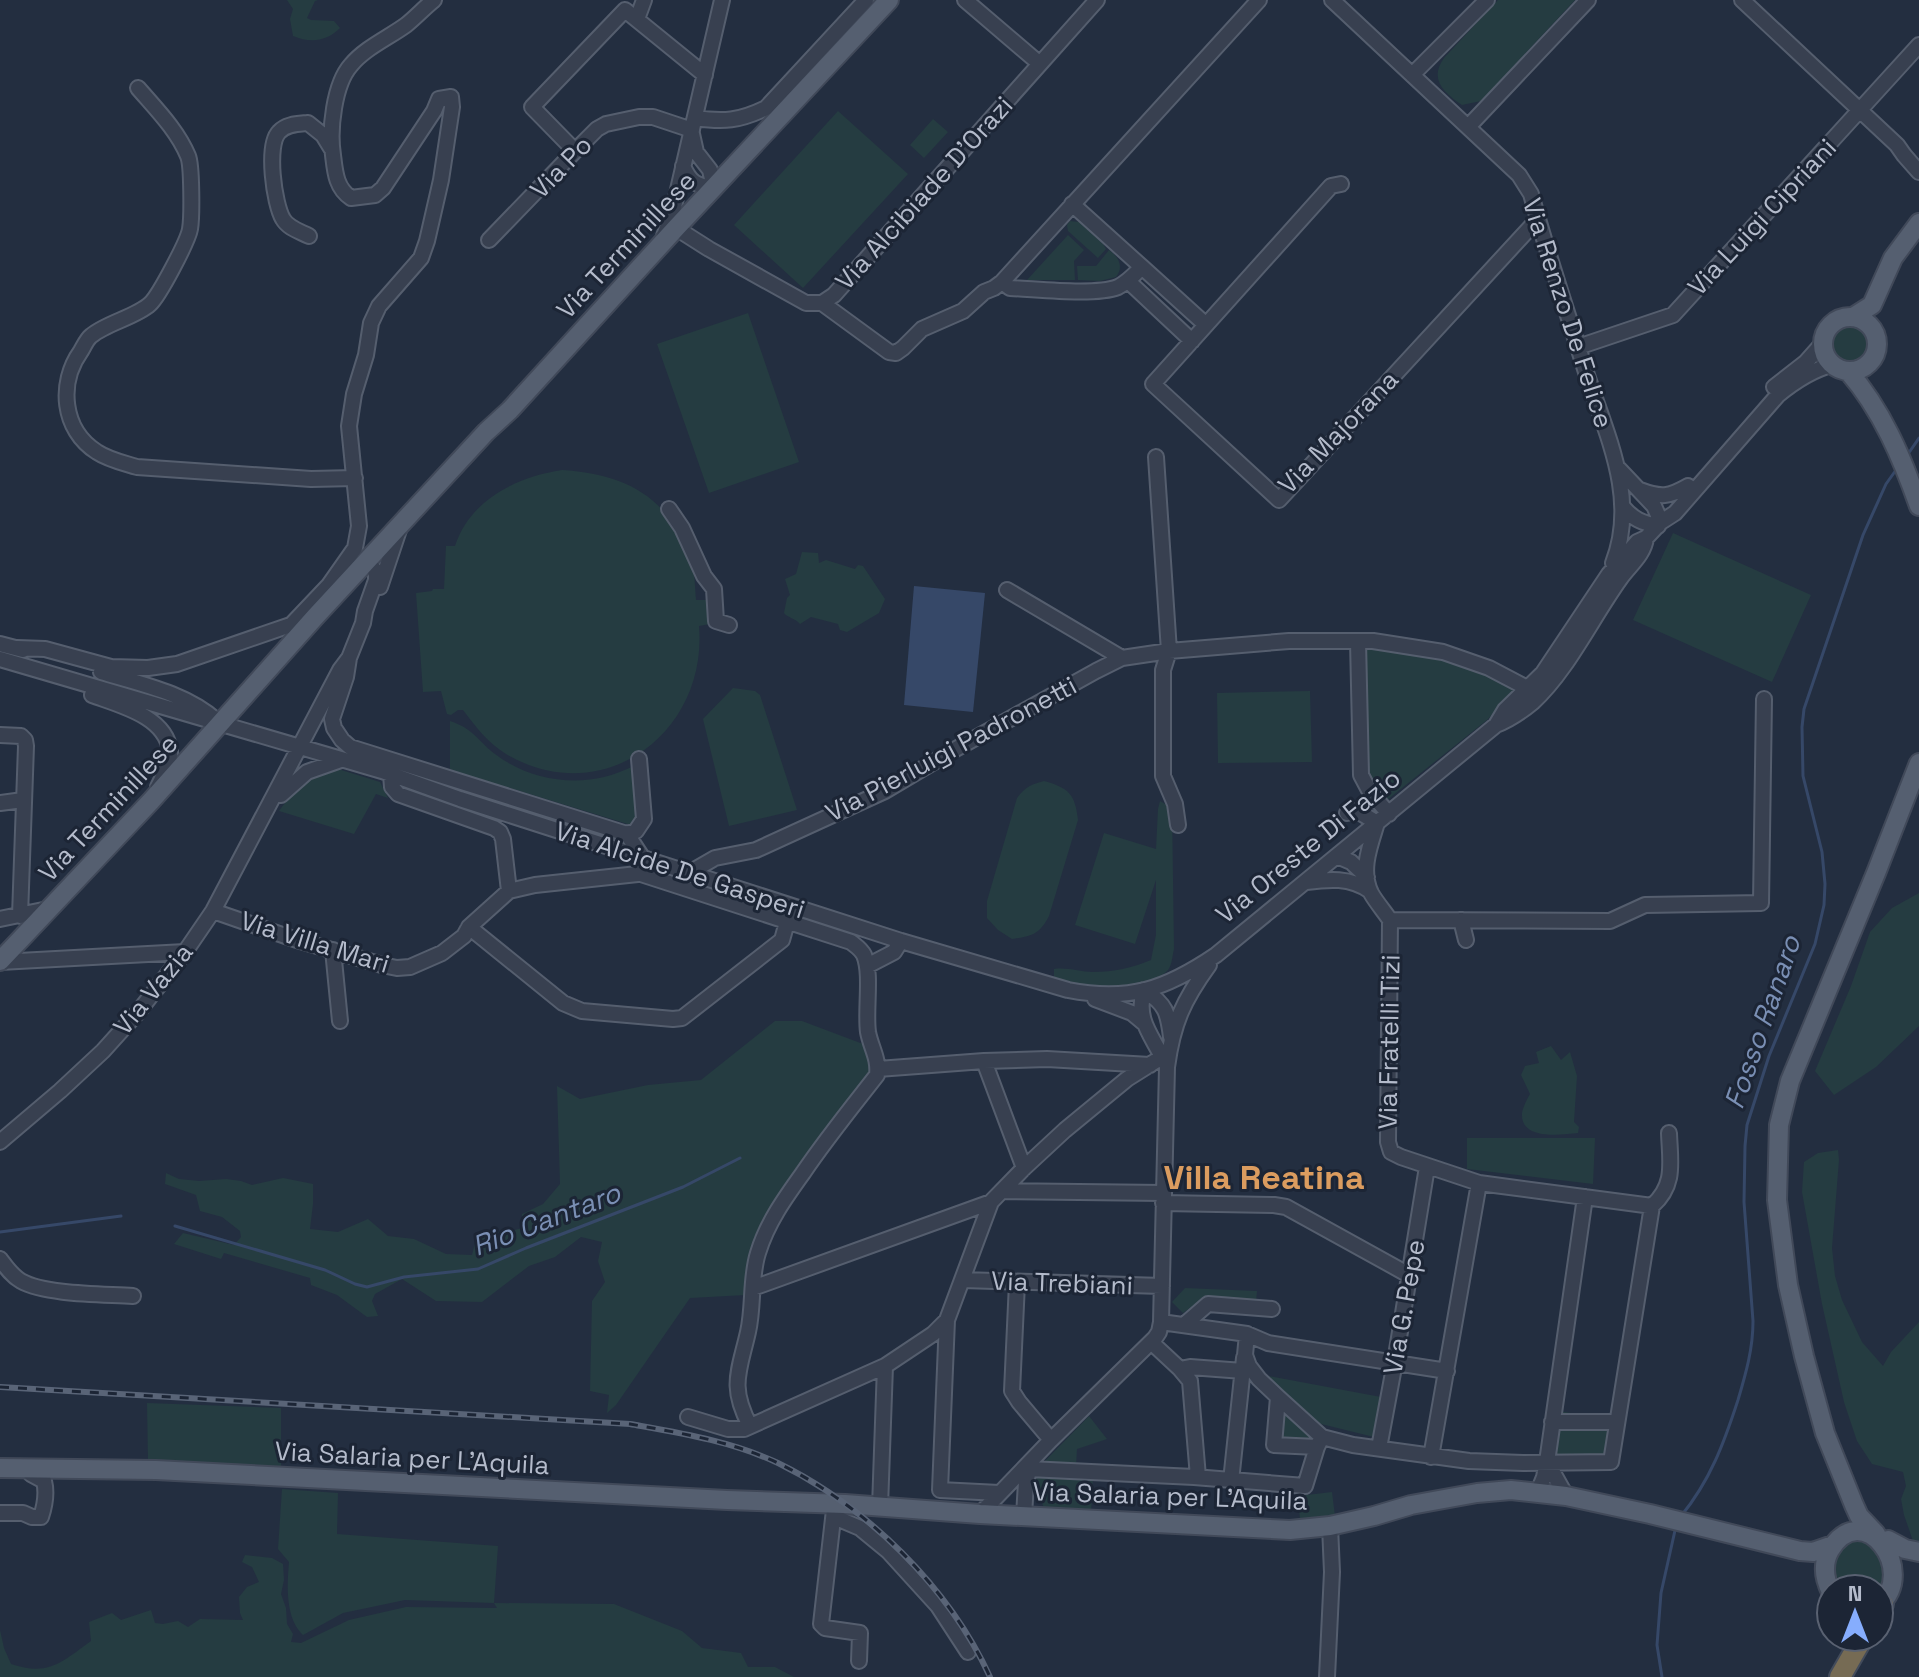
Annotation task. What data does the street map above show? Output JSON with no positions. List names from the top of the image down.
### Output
{
  "streets": {
    "main road": ["Via Terminillese", "Via Salaria per L'Aquila"],
    "street": [
      "Via Po",
      "Via Alcibiade D'Orazi",
      "Via Luigi Cipriani",
      "Via Renzo De Felice",
      "Via Majorana",
      "Via Pierluigi Padronetti",
      "Via Oreste Di Fazio",
      "Via Alcide De Gasperi",
      "Via Villa Mari",
      "Via Vazia",
      "Via Fratelli Tizi",
      "Via Trebiani",
      "Via G. Pepe"
    ]
  },
  "crossings": [
    ["Via Alcibiade D'Orazi", "Via Terminillese"],
    ["Via Luigi Cipriani", "Via Renzo De Felice"],
    ["Via Terminillese", "Via Alcide De Gasperi"],
    ["Via Renzo De Felice", "Via Majorana"],
    ["Via Pierluigi Padronetti", "Via Oreste Di Fazio"],
    ["Via Pierluigi Padronetti", "Via Alcide De Gasperi"],
    ["Via Oreste Di Fazio", "Via Alcide De Gasperi"],
    ["Via Alcide De Gasperi", "Via Vazia"],
    ["Via Villa Mari", "Via Vazia"],
    ["Via Fratelli Tizi", "Via G. Pepe"]
  ],
  "districts": ["Villa Reatina"],
  "water": ["Fosso Ranaro", "Rio Cantaro"],
  "north": "top"
}
